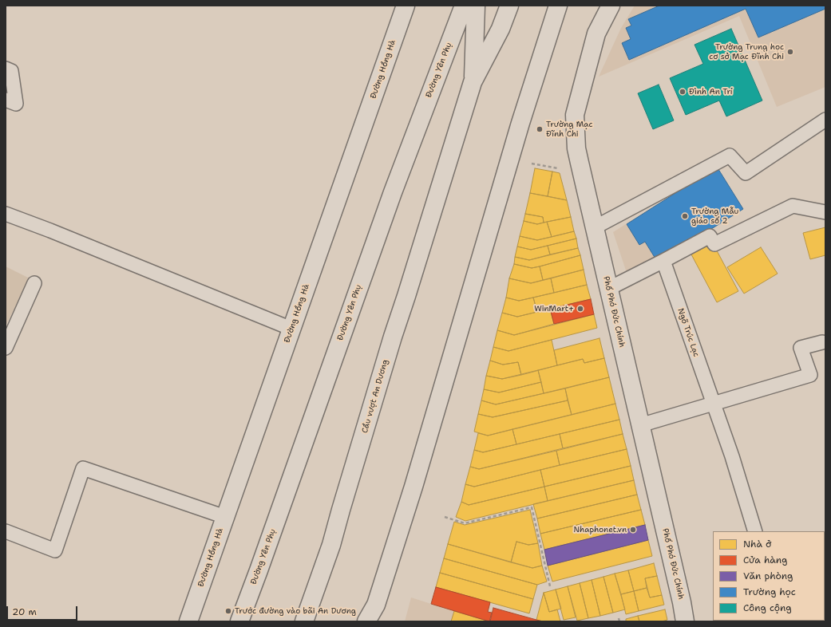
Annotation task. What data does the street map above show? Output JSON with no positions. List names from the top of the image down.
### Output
{
  "streets": {
    "main road": [
      "Đường Hồng Hà",
      "Đường Yên Phụ",
      "Phố Phó Đức Chính",
      "Cầu vượt An Dương"
    ],
    "lane": ["Ngõ Trúc Lạc"]
  },
  "places": [
    "Trường Trung học cơ sở Mạc Đĩnh Chi",
    "Đình An Trí",
    "Trường Mạc Đĩnh Chi",
    "Trường Mẫu giáo số 2",
    "WinMart+",
    "Nhaphonet.vn",
    "Trước đường vào bãi An Dương"
  ],
  "legend": [
    "Nhà ở",
    "Cửa hàng",
    "Văn phòng",
    "Trường học",
    "Công cộng"
  ],
  "scale_bar": "20 m"
}
